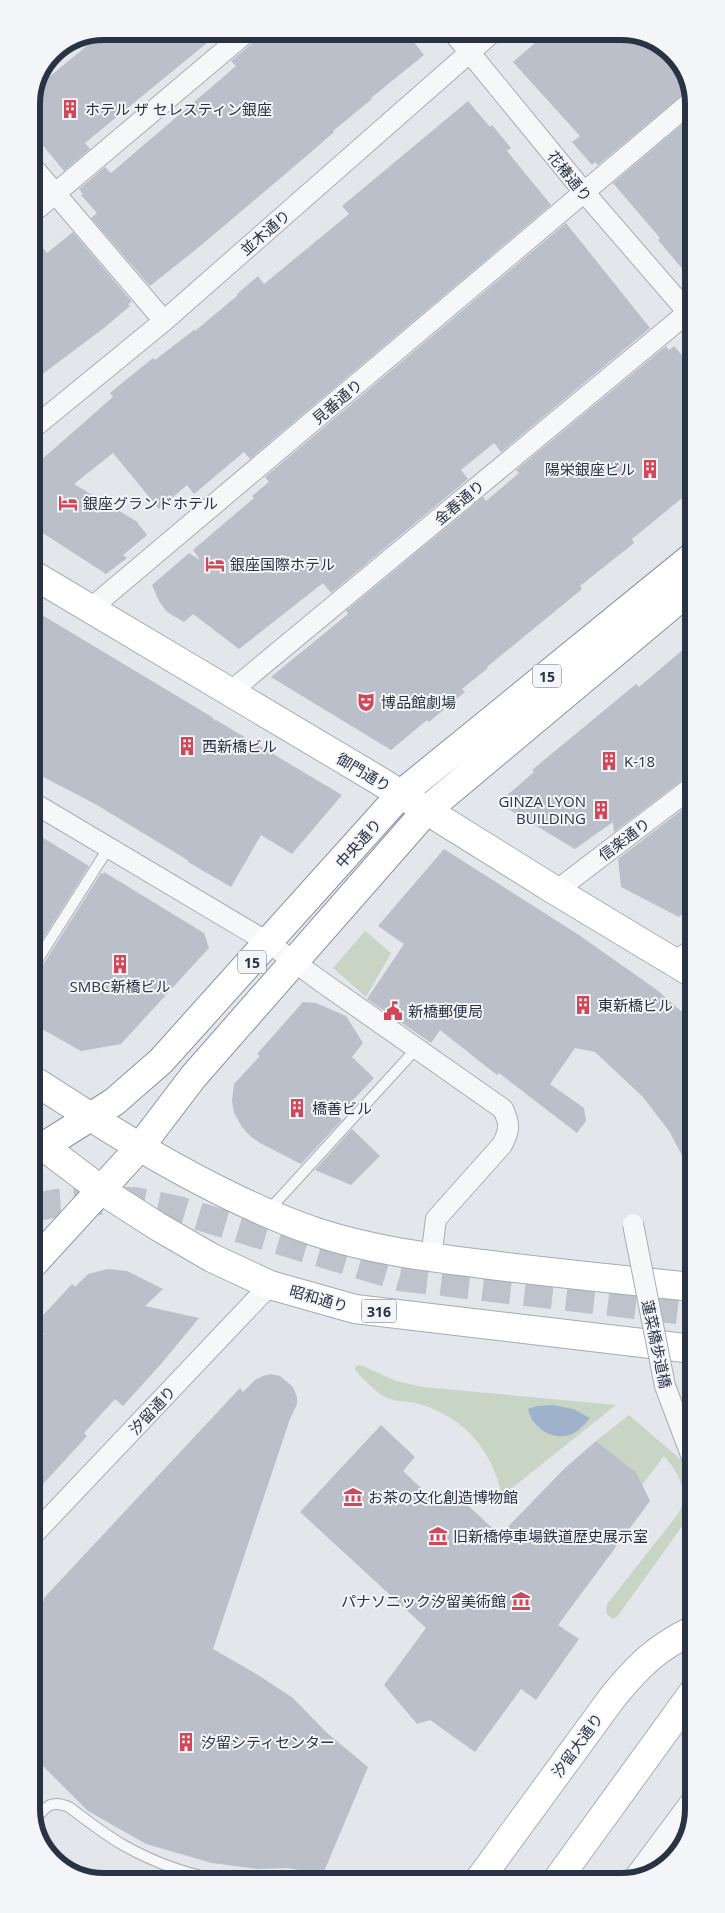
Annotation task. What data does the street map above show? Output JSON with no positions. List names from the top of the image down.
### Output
{
  "streets": {
    "main road": [
      "15",
      "御門通り",
      "中央通り",
      "昭和通り",
      "316",
      "汐留大通り"
    ],
    "street": [
      "花椿通り",
      "並木通り",
      "見番通り",
      "金春通り",
      "信楽通り",
      "蓮菜橋歩道橋",
      "汐留通り"
    ]
  },
  "crossings": [
    ["花椿通り", "並木通り"],
    ["花椿通り", "見番通り"],
    ["見番通り", "御門通り"],
    ["金春通り", "御門通り"],
    ["15", "中央通り"],
    ["15", "昭和通り"],
    ["御門通り", "信楽通り"],
    ["御門通り", "中央通り"],
    ["中央通り", "昭和通り"],
    ["昭和通り", "汐留通り"]
  ],
  "places": {
    "building": [
      "ホテル ザ セレスティン銀座",
      "陽栄銀座ビル",
      "西新橋ビル",
      "K-18",
      "GINZA LYON BUILDING",
      "SMBC新橋ビル",
      "東新橋ビル",
      "橋善ビル",
      "汐留シティセンター"
    ],
    "hotel": ["銀座グランドホテル", "銀座国際ホテル"],
    "theatre": ["博品館劇場"],
    "public building": ["新橋郵便局"],
    "museum": ["お茶の文化創造博物館", "旧新橋停車場鉄道歴史展示室", "パナソニック汐留美術館"]
  }
}
